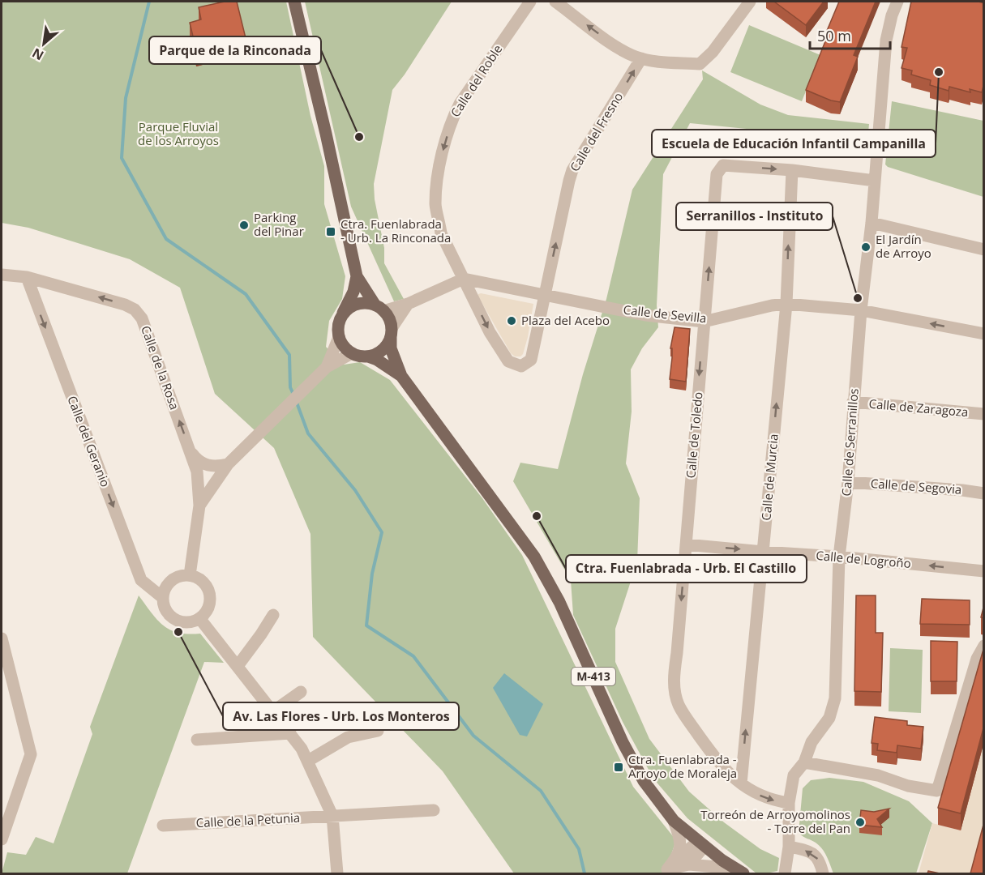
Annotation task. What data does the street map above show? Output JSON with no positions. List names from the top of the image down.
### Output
{
  "streets": {
    "main road": ["M-413"],
    "street": [
      "Calle del Roble",
      "Calle del Fresno",
      "Calle de Sevilla",
      "Calle de la Rosa",
      "Calle de Zaragoza",
      "Calle de Toledo",
      "Calle del Geranio",
      "Calle de Serranillos",
      "Calle de Murcia",
      "Calle de Segovia",
      "Calle de Logroño",
      "Calle de la Petunia"
    ]
  },
  "crossings": [
    ["Calle del Roble", "Calle de Sevilla"],
    ["Calle del Fresno", "Calle de Sevilla"],
    ["Calle de Sevilla", "Calle de Toledo"],
    ["Calle de Sevilla", "Calle de Serranillos"],
    ["Calle de Sevilla", "Calle de Murcia"],
    ["Calle de la Rosa", "Calle del Geranio"],
    ["Calle de Zaragoza", "Calle de Serranillos"],
    ["Calle de Toledo", "Calle de Serranillos"],
    ["Calle de Toledo", "Calle de Murcia"],
    ["Calle de Toledo", "Calle de Logroño"],
    ["Calle de Serranillos", "Calle de Segovia"],
    ["Calle de Serranillos", "Calle de Logroño"],
    ["Calle de Murcia", "Calle de Logroño"]
  ],
  "one_way": [
    "Calle del Roble",
    "Calle del Fresno",
    "Calle de la Rosa",
    "Calle del Geranio",
    "Calle de Murcia"
  ],
  "parks": ["Parque Fluvial de los Arroyos"],
  "places": {
    "other": [
      "Escuela de Educación Infantil Campanilla",
      "Parque de la Rinconada",
      "Parking del Pinar",
      "El Jardín de Arroyo",
      "Serranillos - Instituto",
      "Plaza del Acebo",
      "Ctra. Fuenlabrada - Urb. El Castillo",
      "Av. Las Flores - Urb. Los Monteros",
      "Torreón de Arroyomolinos - Torre del Pan"
    ],
    "transit": ["Ctra. Fuenlabrada - Urb. La Rinconada", "Ctra. Fuenlabrada - Arroyo de Moraleja"]
  },
  "scale_bar": "50 m",
  "north": "bottom left"
}
